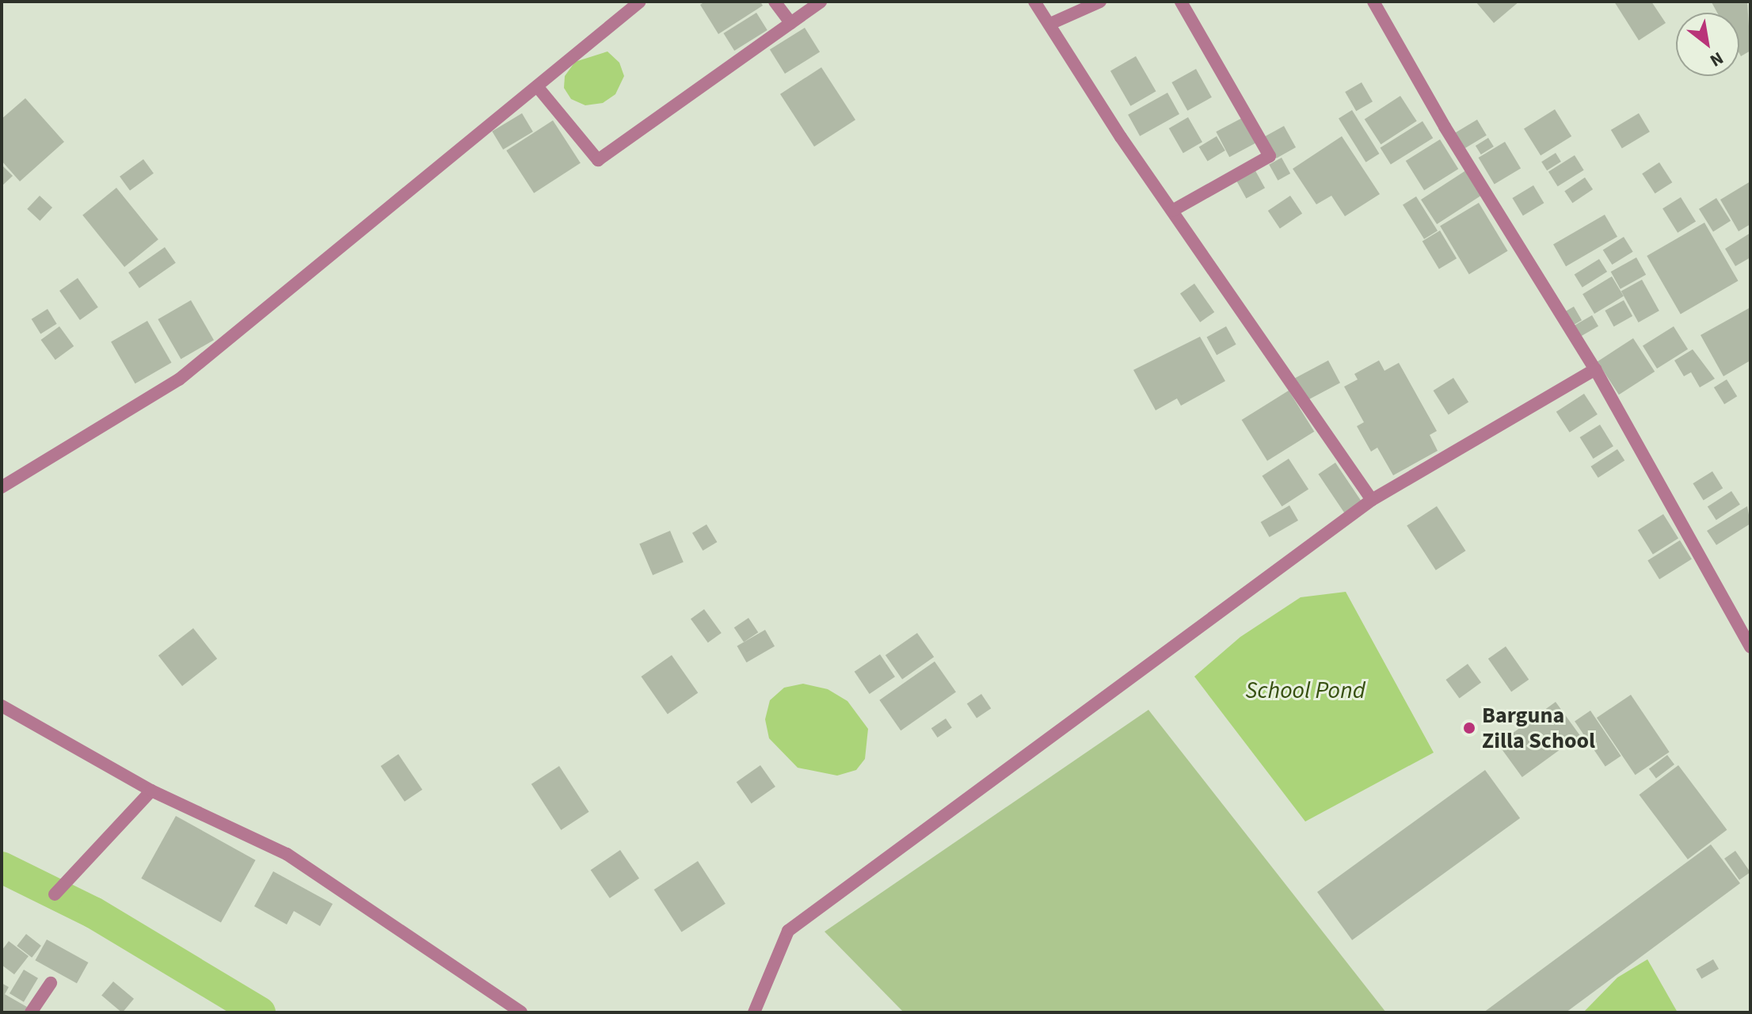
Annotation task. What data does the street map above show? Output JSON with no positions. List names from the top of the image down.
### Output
{
  "water": ["School Pond"],
  "places": ["Barguna Zilla School"],
  "north": "bottom right"
}
